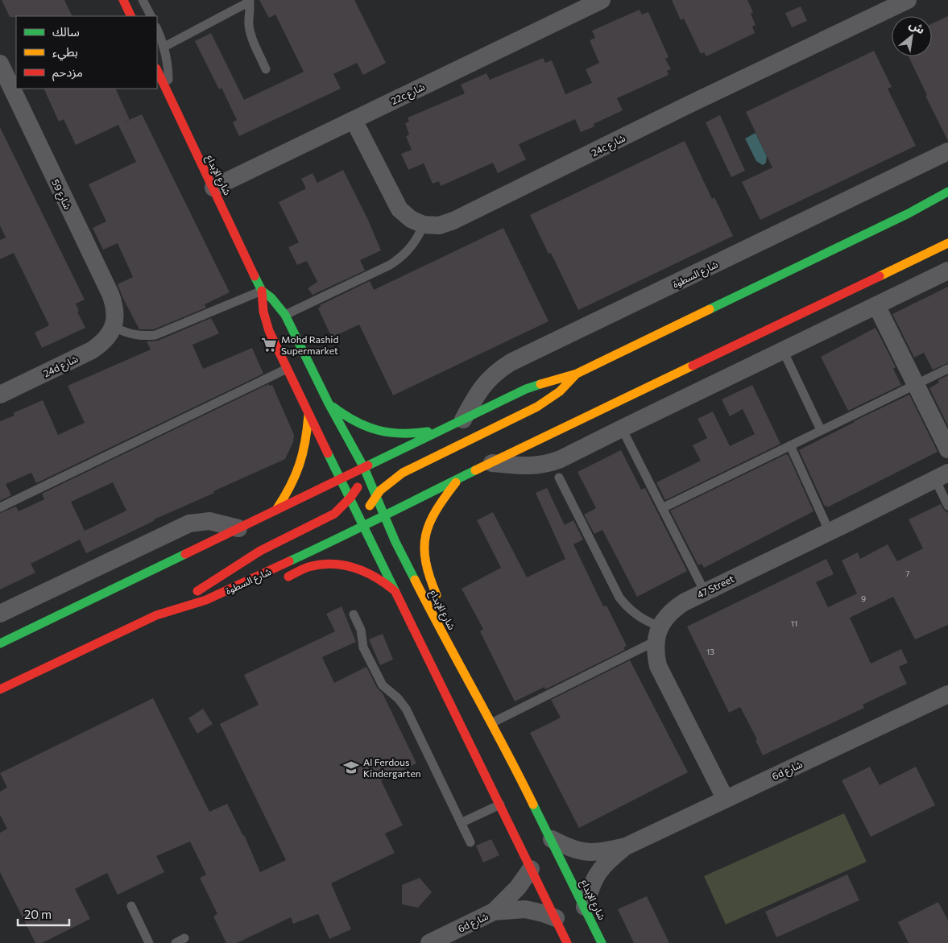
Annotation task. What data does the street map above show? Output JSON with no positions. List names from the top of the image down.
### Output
{
  "streets": {
    "main road": ["شارع الإبداع", "شارع السطوة"],
    "street": [
      "22c شارع",
      "24c شارع",
      "شارع 59",
      "24d شارع",
      "47 Street",
      "6d شارع"
    ]
  },
  "crossings": [
    ["22c شارع", "شارع الإبداع"],
    ["شارع الإبداع", "شارع السطوة"],
    ["شارع الإبداع", "6d شارع"],
    ["شارع 59", "24d شارع"]
  ],
  "places": {
    "supermarket": ["Mohd Rashid Supermarket"],
    "school or university": ["Al Ferdous Kindergarten"]
  },
  "house_numbers": [
    "7",
    "9",
    "11",
    "13"
  ],
  "legend": ["سالك", "بطيء", "مزدحم"],
  "scale_bar": "20 m",
  "north": "top right"
}
